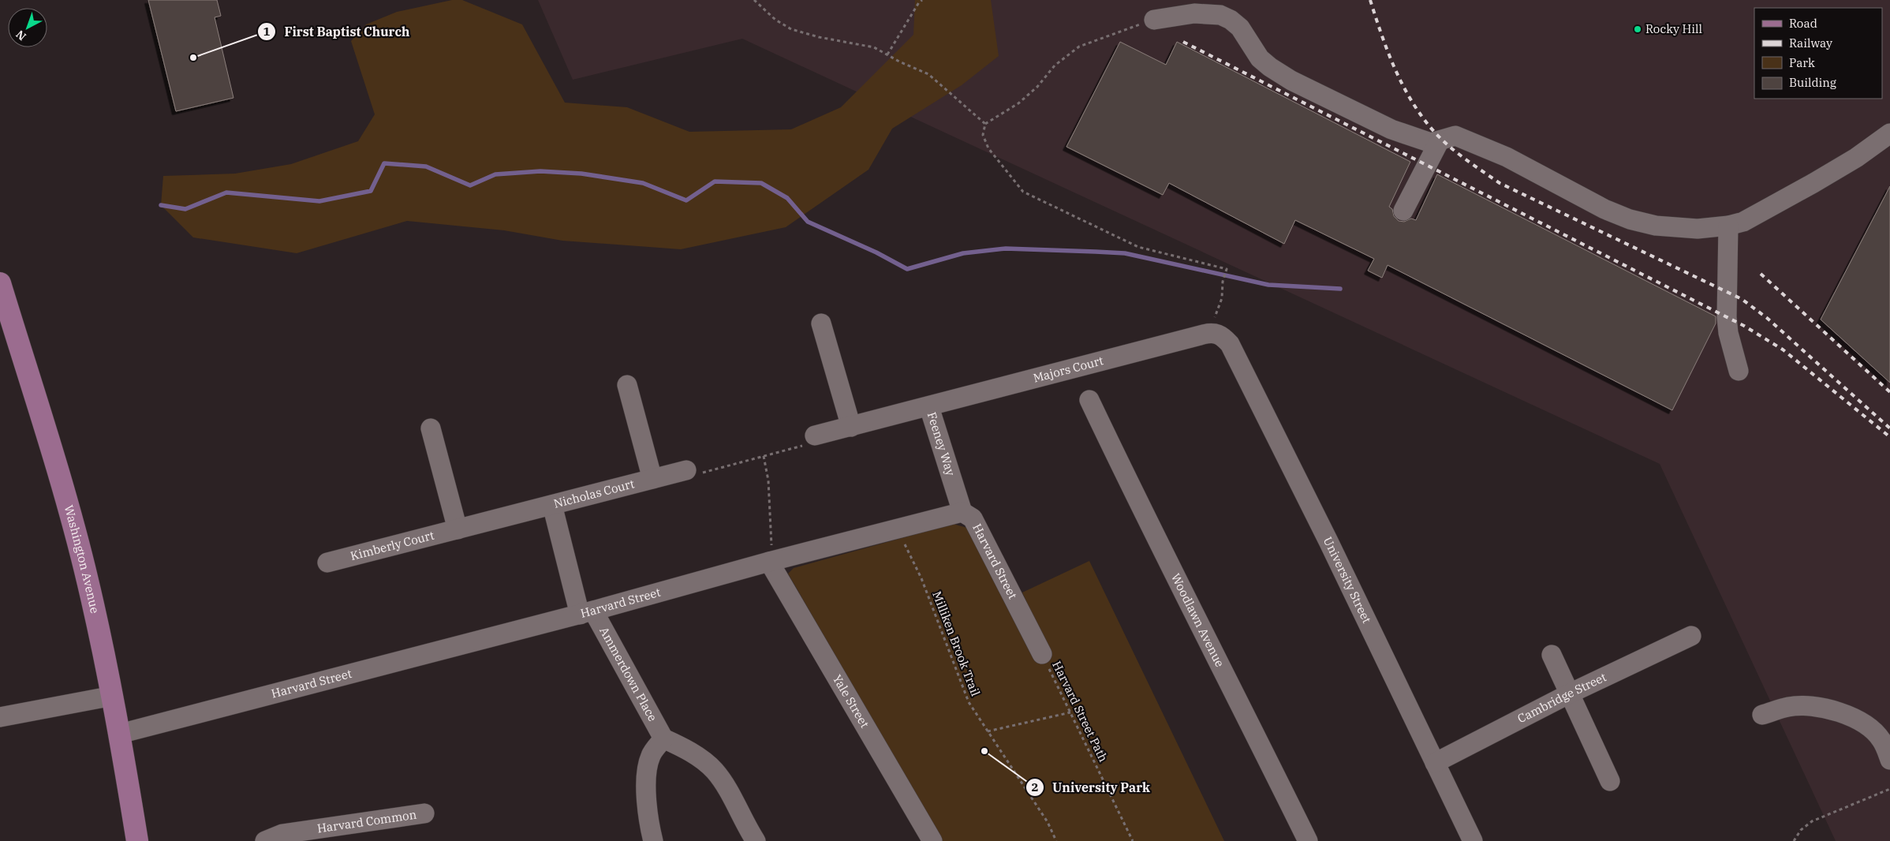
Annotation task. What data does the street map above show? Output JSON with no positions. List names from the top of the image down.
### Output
{
  "streets": {
    "main road": ["Washington Avenue"],
    "street": [
      "Majors Court",
      "Feeney Way",
      "Nicholas Court",
      "Kimberly Court",
      "Harvard Street",
      "University Street",
      "Woodlawn Avenue",
      "Ammerdown Place",
      "Cambridge Street",
      "Yale Street",
      "Harvard Common"
    ],
    "path": ["Milliken Brook Trail", "Harvard Street Path"]
  },
  "crossings": [
    ["Majors Court", "Feeney Way"],
    ["Majors Court", "University Street"],
    ["Feeney Way", "Harvard Street"],
    ["Nicholas Court", "Kimberly Court"],
    ["Nicholas Court", "Harvard Street"],
    ["Nicholas Court", "Ammerdown Place"],
    ["Washington Avenue", "Harvard Street"],
    ["Harvard Street", "Milliken Brook Trail"],
    ["Harvard Street", "Ammerdown Place"],
    ["Harvard Street", "Yale Street"],
    ["Harvard Street", "Harvard Street Path"],
    ["University Street", "Cambridge Street"]
  ],
  "places": ["Rocky Hill", "First Baptist Church", "University Park"],
  "legend": [
    "Road",
    "Railway",
    "Park",
    "Building"
  ],
  "north": "bottom left"
}
